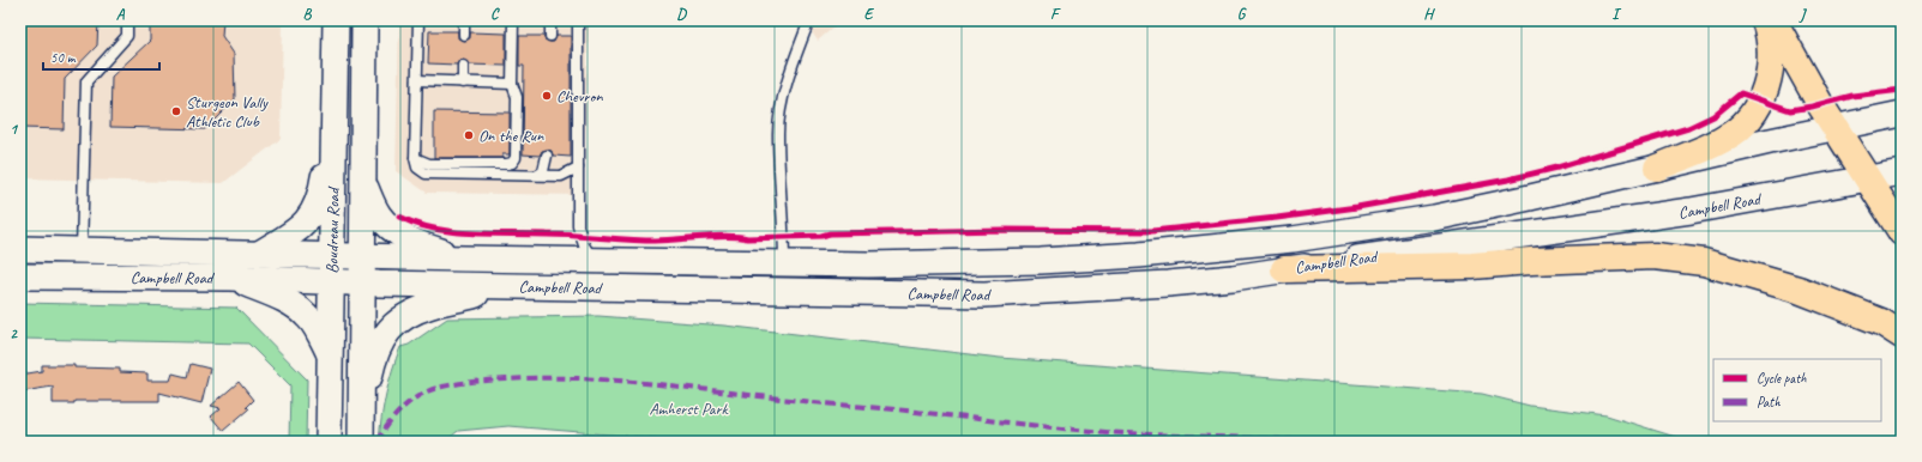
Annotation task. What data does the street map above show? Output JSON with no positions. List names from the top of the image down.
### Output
{
  "streets": {
    "main road": ["Campbell Road", "Boudreau Road"]
  },
  "crossings": [
    ["Campbell Road", "Boudreau Road"]
  ],
  "parks": ["Amherst Park"],
  "places": ["Chevron", "Sturgeon Vally Athletic Club", "On the Run"],
  "legend": ["Cycle path", "Path"],
  "scale_bar": "50 m",
  "grid": {
    "columns": [
      "A",
      "B",
      "C",
      "D",
      "E",
      "F",
      "G",
      "H",
      "I",
      "J"
    ],
    "rows": ["1", "2"]
  }
}
